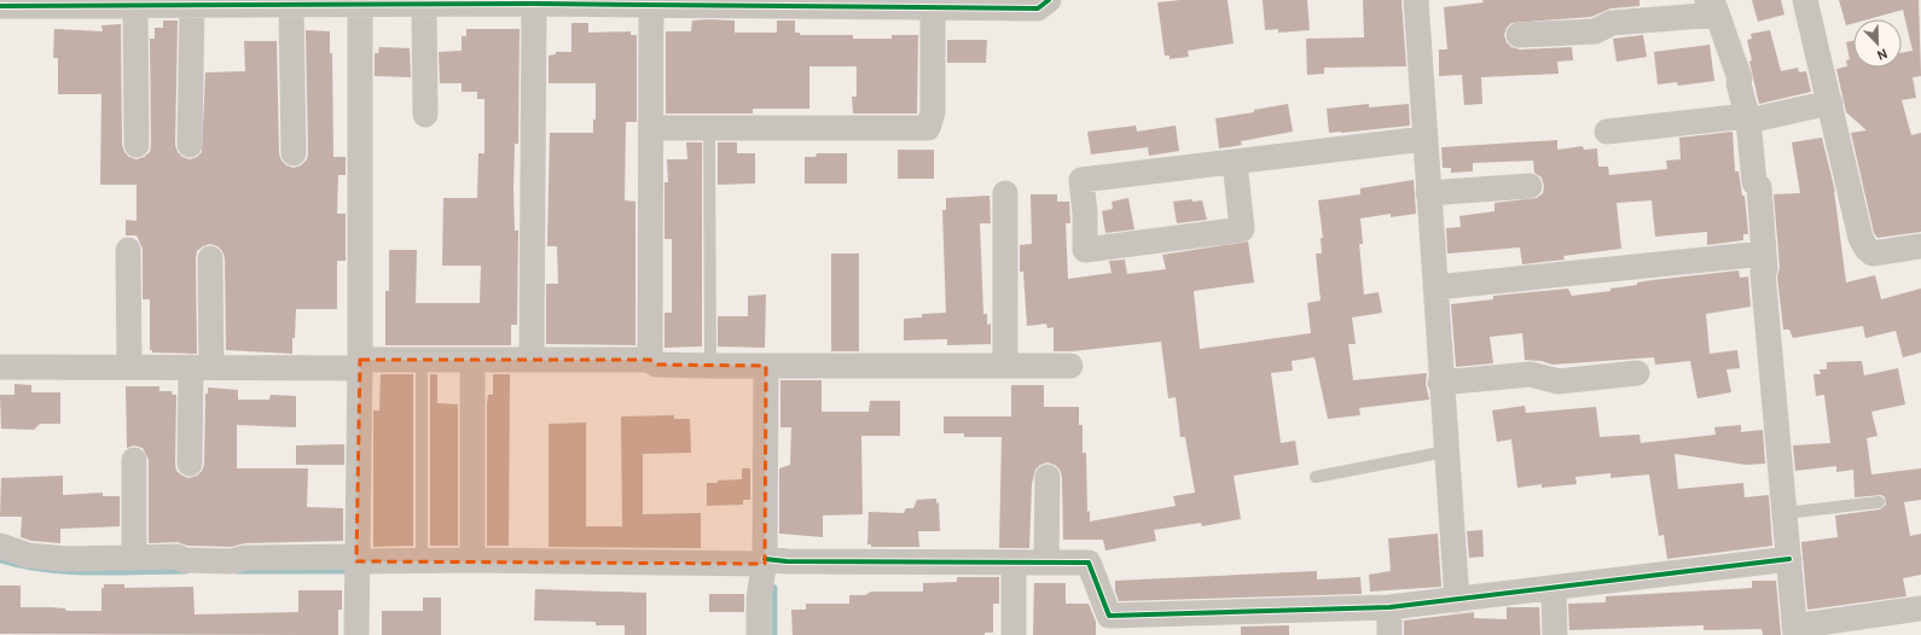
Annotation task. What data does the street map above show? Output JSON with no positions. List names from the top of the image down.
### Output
{
  "north": "bottom right"
}
